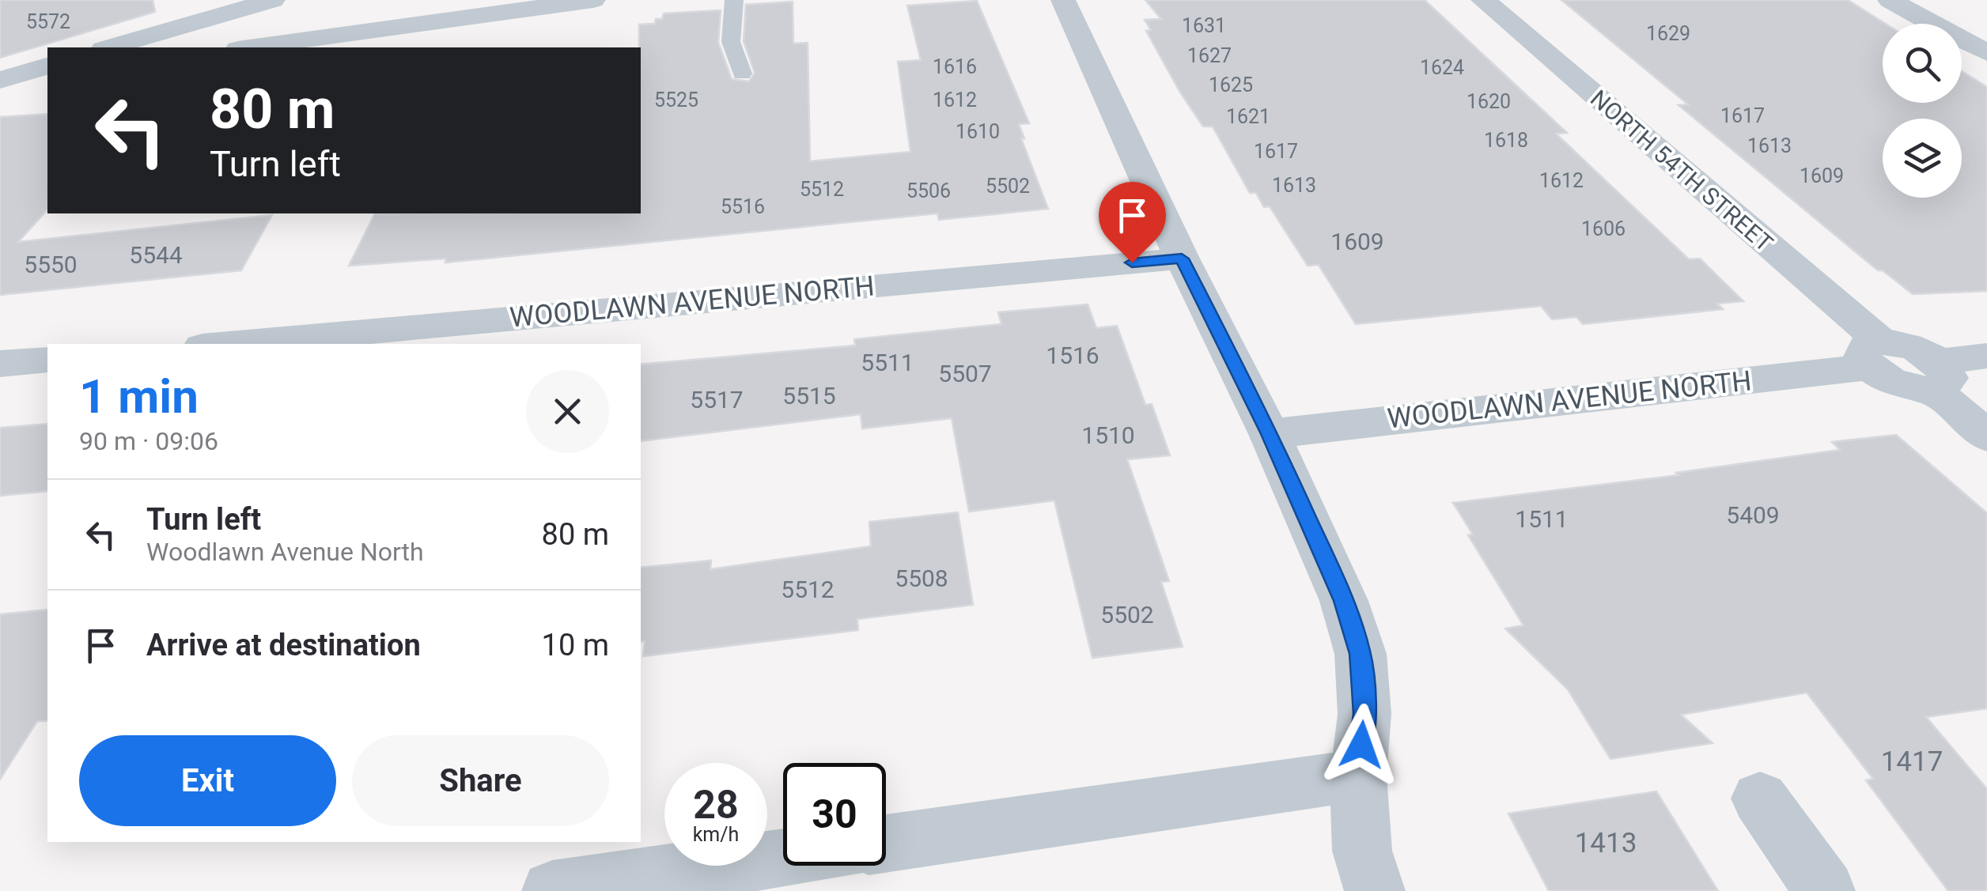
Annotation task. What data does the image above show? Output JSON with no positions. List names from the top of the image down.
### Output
{
  "streets": {
    "street": ["NORTH 54TH STREET", "WOODLAWN AVENUE NORTH"]
  },
  "crossings": [
    ["NORTH 54TH STREET", "WOODLAWN AVENUE NORTH"]
  ],
  "house_numbers": [
    "5572",
    "1631",
    "1629",
    "1627",
    "1616",
    "1624",
    "1625",
    "5525",
    "1612",
    "1620",
    "1617",
    "1621",
    "1610",
    "1618",
    "1613",
    "1617",
    "1609",
    "1612",
    "1613",
    "5502",
    "5512",
    "5506",
    "5516",
    "1606",
    "1609",
    "5544",
    "5550",
    "1516",
    "5511",
    "5507",
    "5515",
    "5517",
    "1510",
    "5409",
    "1511",
    "5508",
    "5512",
    "5502",
    "1417",
    "1413"
  ],
  "page": {
    "turn": ["80 m", "Turn left"],
    "heading": ["1 min", "90 m · 09:06"],
    "list": [
      {
        "name": "Turn left",
        "note": "Woodlawn Avenue North",
        "value": "80 m"
      },
      {
        "name": "Arrive at destination",
        "value": "10 m"
      }
    ],
    "buttons": ["Exit", "Share"],
    "speed": "28 km/h",
    "limit": "30"
  }
}
